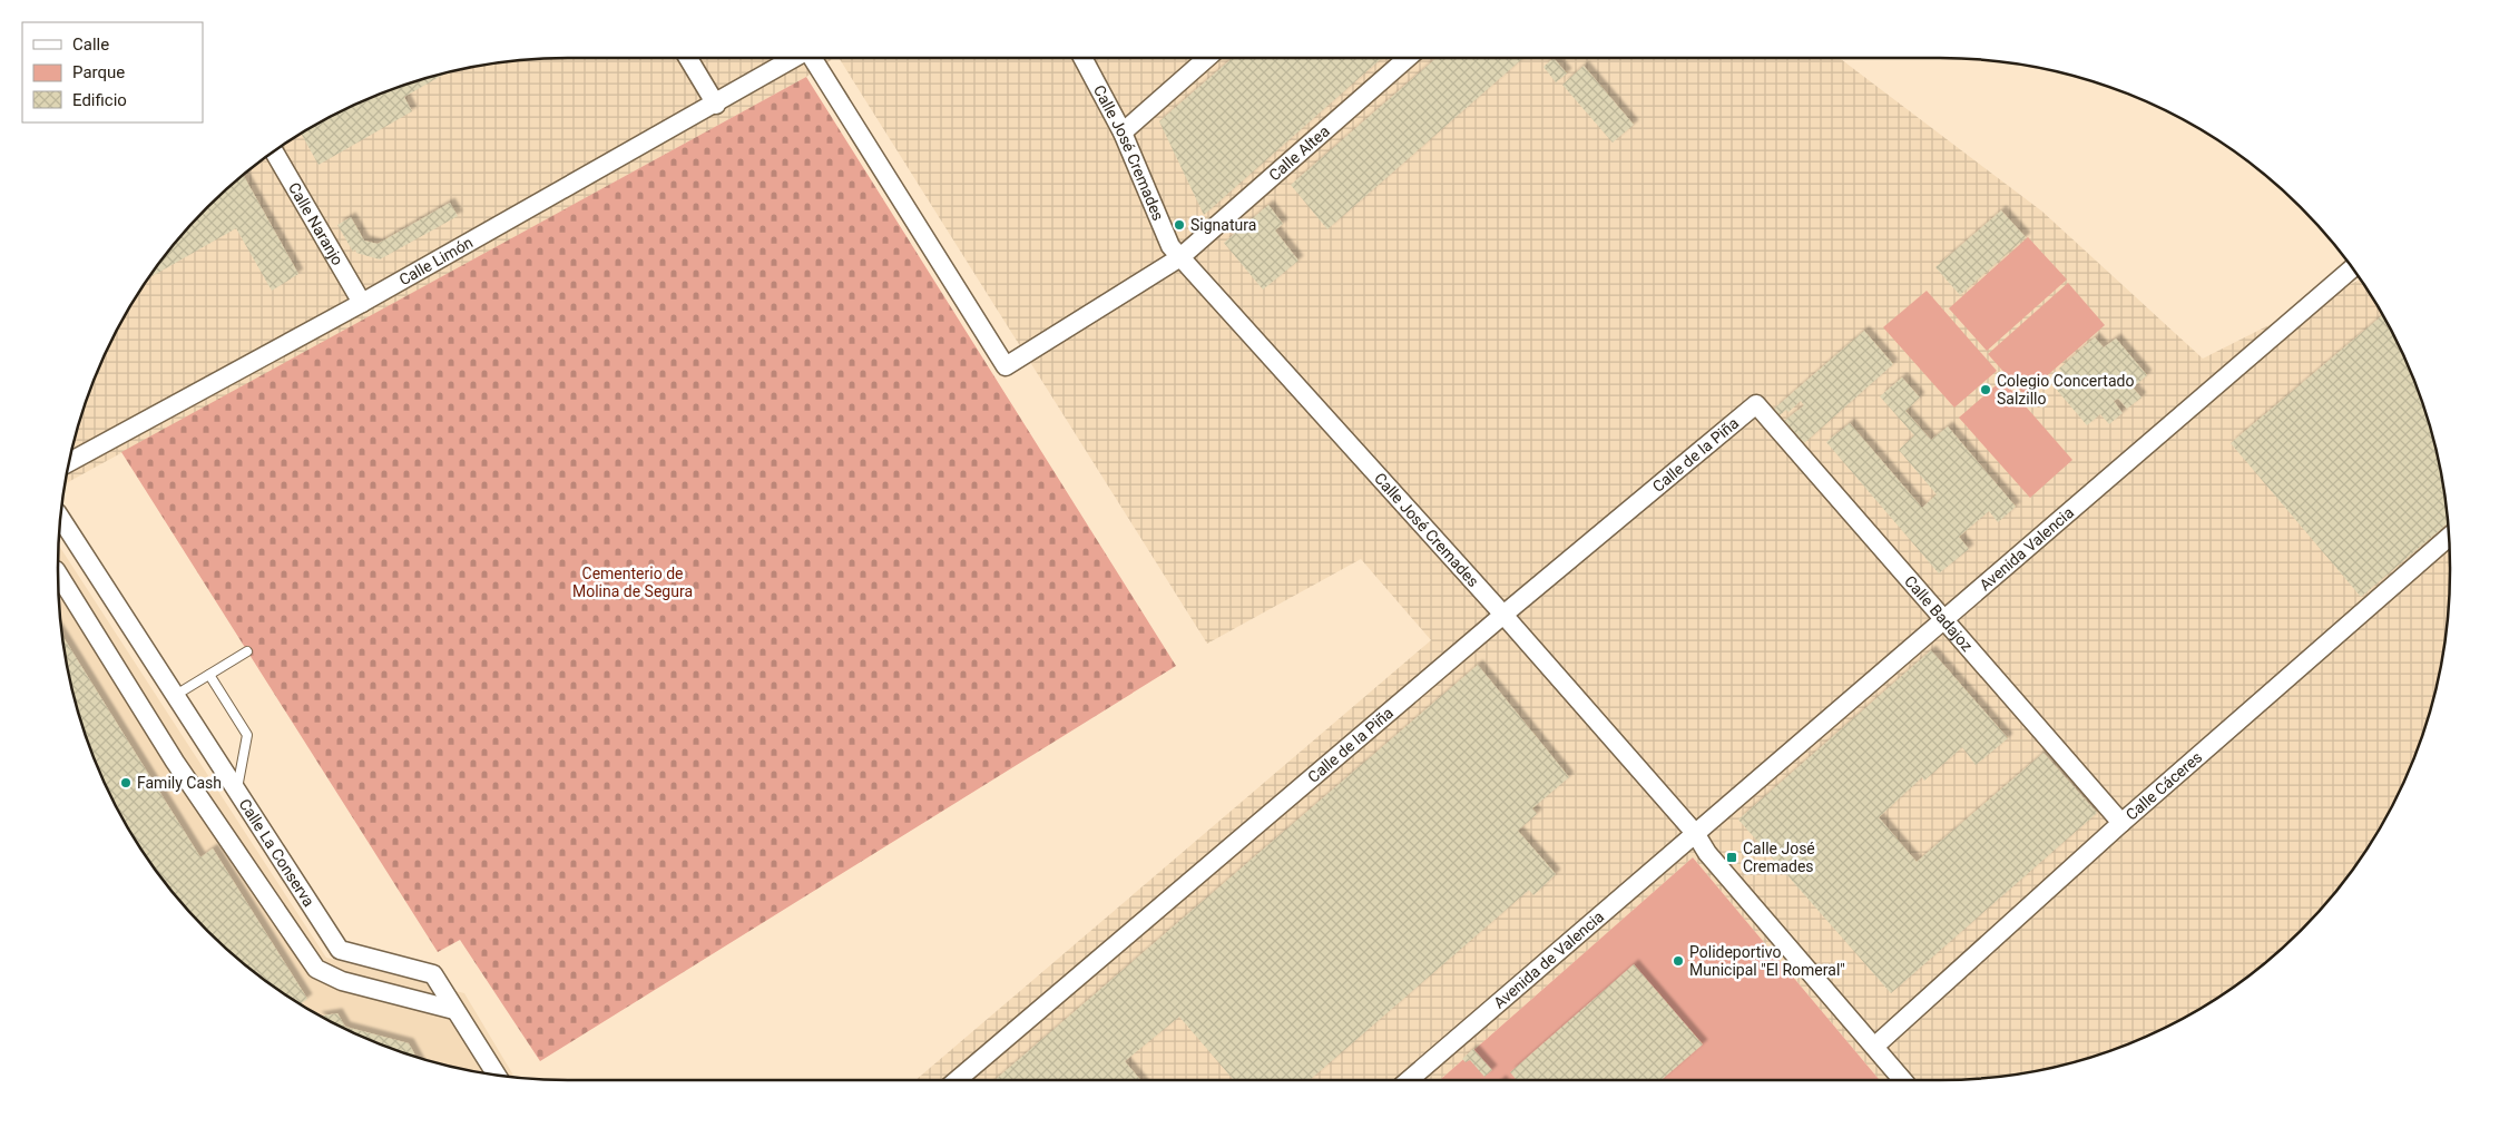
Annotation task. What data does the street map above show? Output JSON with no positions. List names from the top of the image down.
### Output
{
  "streets": {
    "street": [
      "Calle José Cremades",
      "Calle Altea",
      "Calle Naranjo",
      "Calle Limón",
      "Calle de la Piña",
      "Avenida Valencia",
      "Calle Badajoz",
      "Calle Cáceres",
      "Calle La Conserva",
      "Avenida de Valencia"
    ]
  },
  "crossings": [
    ["Calle José Cremades", "Calle Altea"],
    ["Calle José Cremades", "Calle de la Piña"],
    ["Calle José Cremades", "Avenida Valencia"],
    ["Calle José Cremades", "Calle Cáceres"],
    ["Calle José Cremades", "Avenida de Valencia"],
    ["Calle Naranjo", "Calle Limón"],
    ["Calle de la Piña", "Calle Badajoz"],
    ["Avenida Valencia", "Calle Badajoz"],
    ["Avenida Valencia", "Avenida de Valencia"],
    ["Calle Badajoz", "Calle Cáceres"]
  ],
  "parks": ["Cementerio de Molina de Segura"],
  "places": {
    "other": [
      "Signatura",
      "Colegio Concertado Salzillo",
      "Family Cash",
      "Polideportivo Municipal \"El Romeral\""
    ],
    "transit": ["Calle José Cremades"]
  },
  "legend": ["Calle", "Parque", "Edificio"]
}
